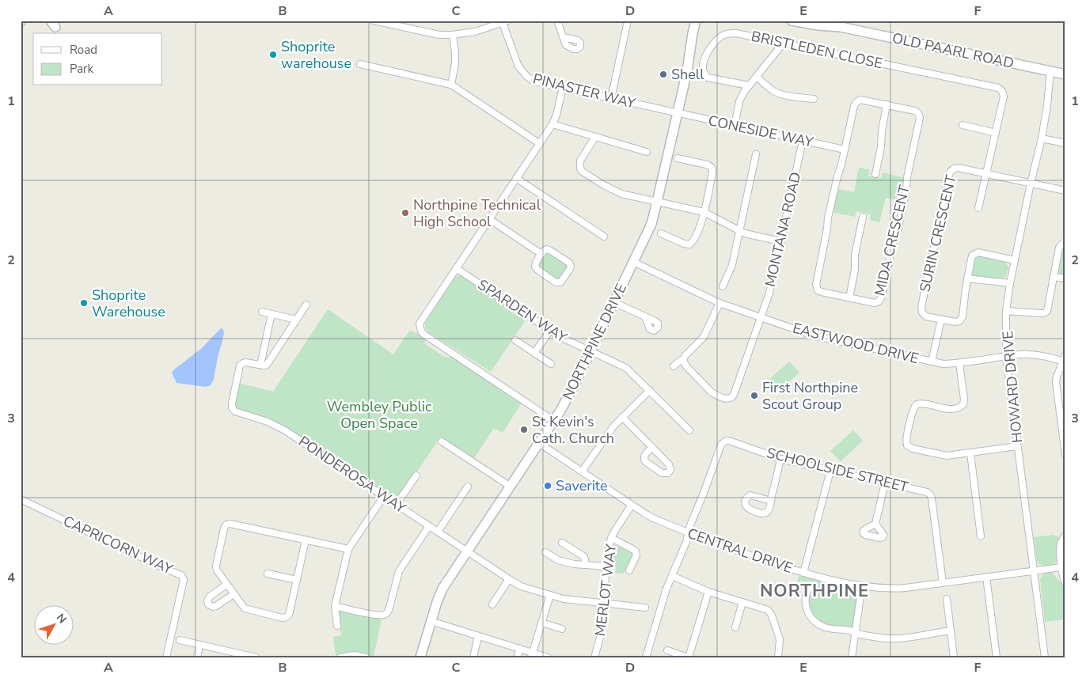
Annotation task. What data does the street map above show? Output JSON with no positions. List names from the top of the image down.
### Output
{
  "streets": {
    "street": [
      "BRISTLEDEN CLOSE",
      "OLD PAARL ROAD",
      "PINASTER WAY",
      "CONESIDE WAY",
      "MONTANA ROAD",
      "SURIN CRESCENT",
      "MIDA CRESCENT",
      "SPARDEN WAY",
      "NORTHPINE DRIVE",
      "EASTWOOD DRIVE",
      "HOWARD DRIVE",
      "SCHOOLSIDE STREET",
      "PONDEROSA WAY",
      "CAPRICORN WAY",
      "CENTRAL DRIVE",
      "MERLOT WAY"
    ]
  },
  "crossings": [
    ["OLD PAARL ROAD", "HOWARD DRIVE"],
    ["PINASTER WAY", "CONESIDE WAY"],
    ["PINASTER WAY", "NORTHPINE DRIVE"],
    ["CONESIDE WAY", "MONTANA ROAD"],
    ["CONESIDE WAY", "MIDA CRESCENT"],
    ["CONESIDE WAY", "NORTHPINE DRIVE"],
    ["MONTANA ROAD", "EASTWOOD DRIVE"],
    ["SURIN CRESCENT", "HOWARD DRIVE"],
    ["SPARDEN WAY", "NORTHPINE DRIVE"],
    ["NORTHPINE DRIVE", "EASTWOOD DRIVE"],
    ["NORTHPINE DRIVE", "PONDEROSA WAY"],
    ["NORTHPINE DRIVE", "CENTRAL DRIVE"],
    ["EASTWOOD DRIVE", "HOWARD DRIVE"],
    ["HOWARD DRIVE", "CENTRAL DRIVE"],
    ["SCHOOLSIDE STREET", "CENTRAL DRIVE"],
    ["PONDEROSA WAY", "MERLOT WAY"],
    ["CENTRAL DRIVE", "MERLOT WAY"]
  ],
  "districts": ["NORTHPINE"],
  "parks": ["Wembley Public Open Space"],
  "places": [
    "Shoprite warehouse",
    "Shell",
    "Northpine Technical High School",
    "Shoprite Warehouse",
    "First Northpine Scout Group",
    "St Kevin's Cath. Church",
    "Saverite"
  ],
  "legend": ["Road", "Park"],
  "north": "top right",
  "grid": {
    "columns": [
      "A",
      "B",
      "C",
      "D",
      "E",
      "F"
    ],
    "rows": [
      "1",
      "2",
      "3",
      "4"
    ]
  }
}
